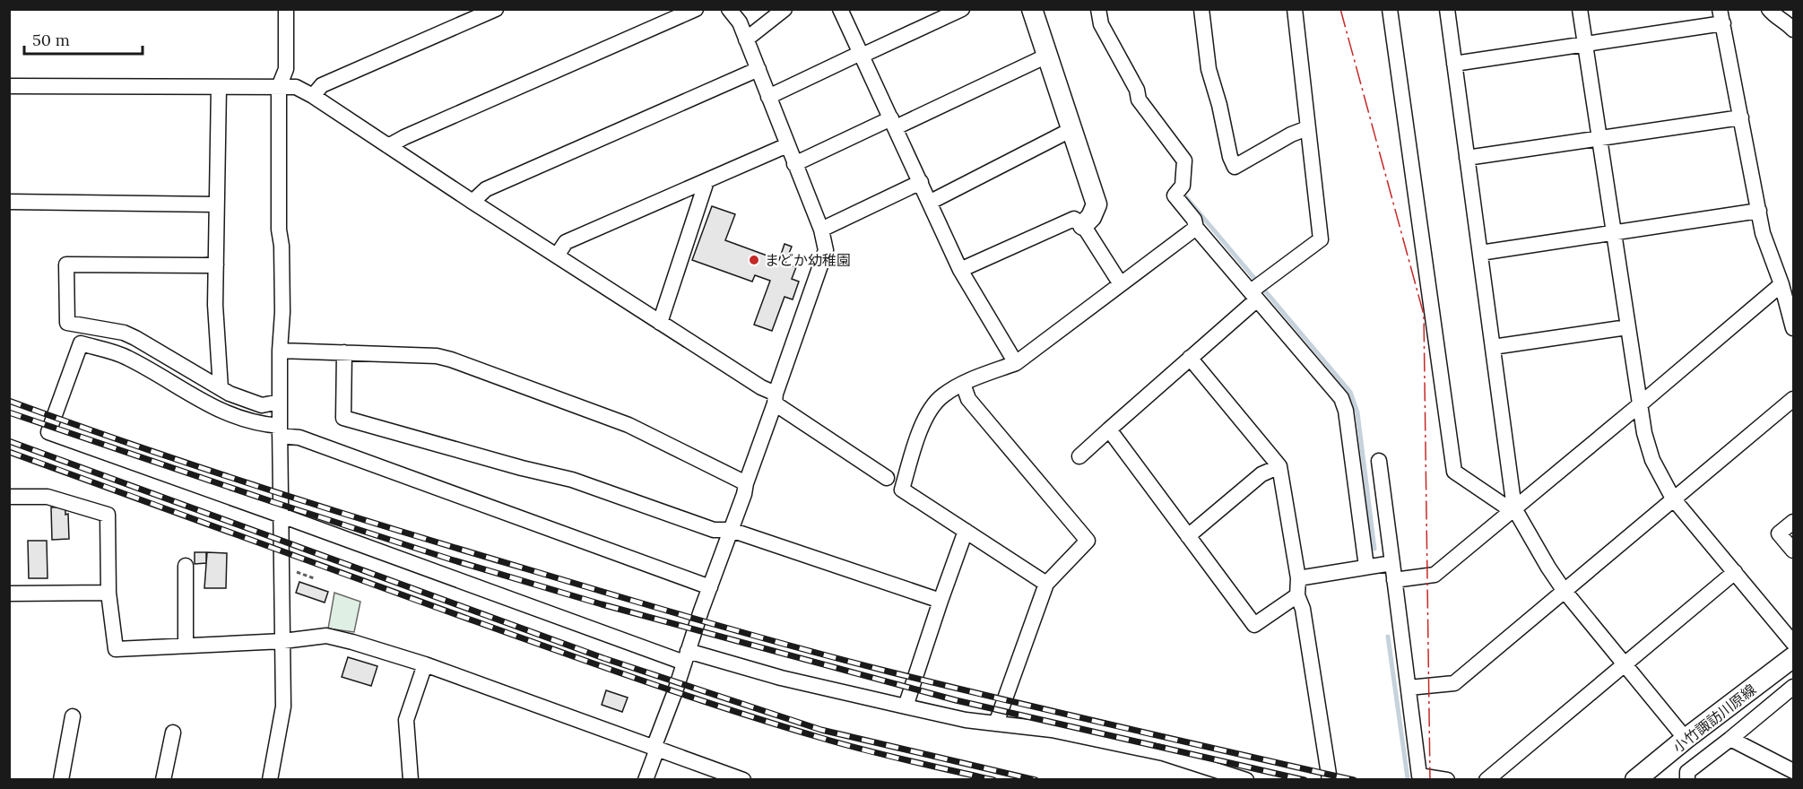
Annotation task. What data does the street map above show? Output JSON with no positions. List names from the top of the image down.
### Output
{
  "streets": {
    "street": ["小竹諏訪川原線"]
  },
  "places": ["まどか幼稚園"],
  "scale_bar": "50 m"
}
